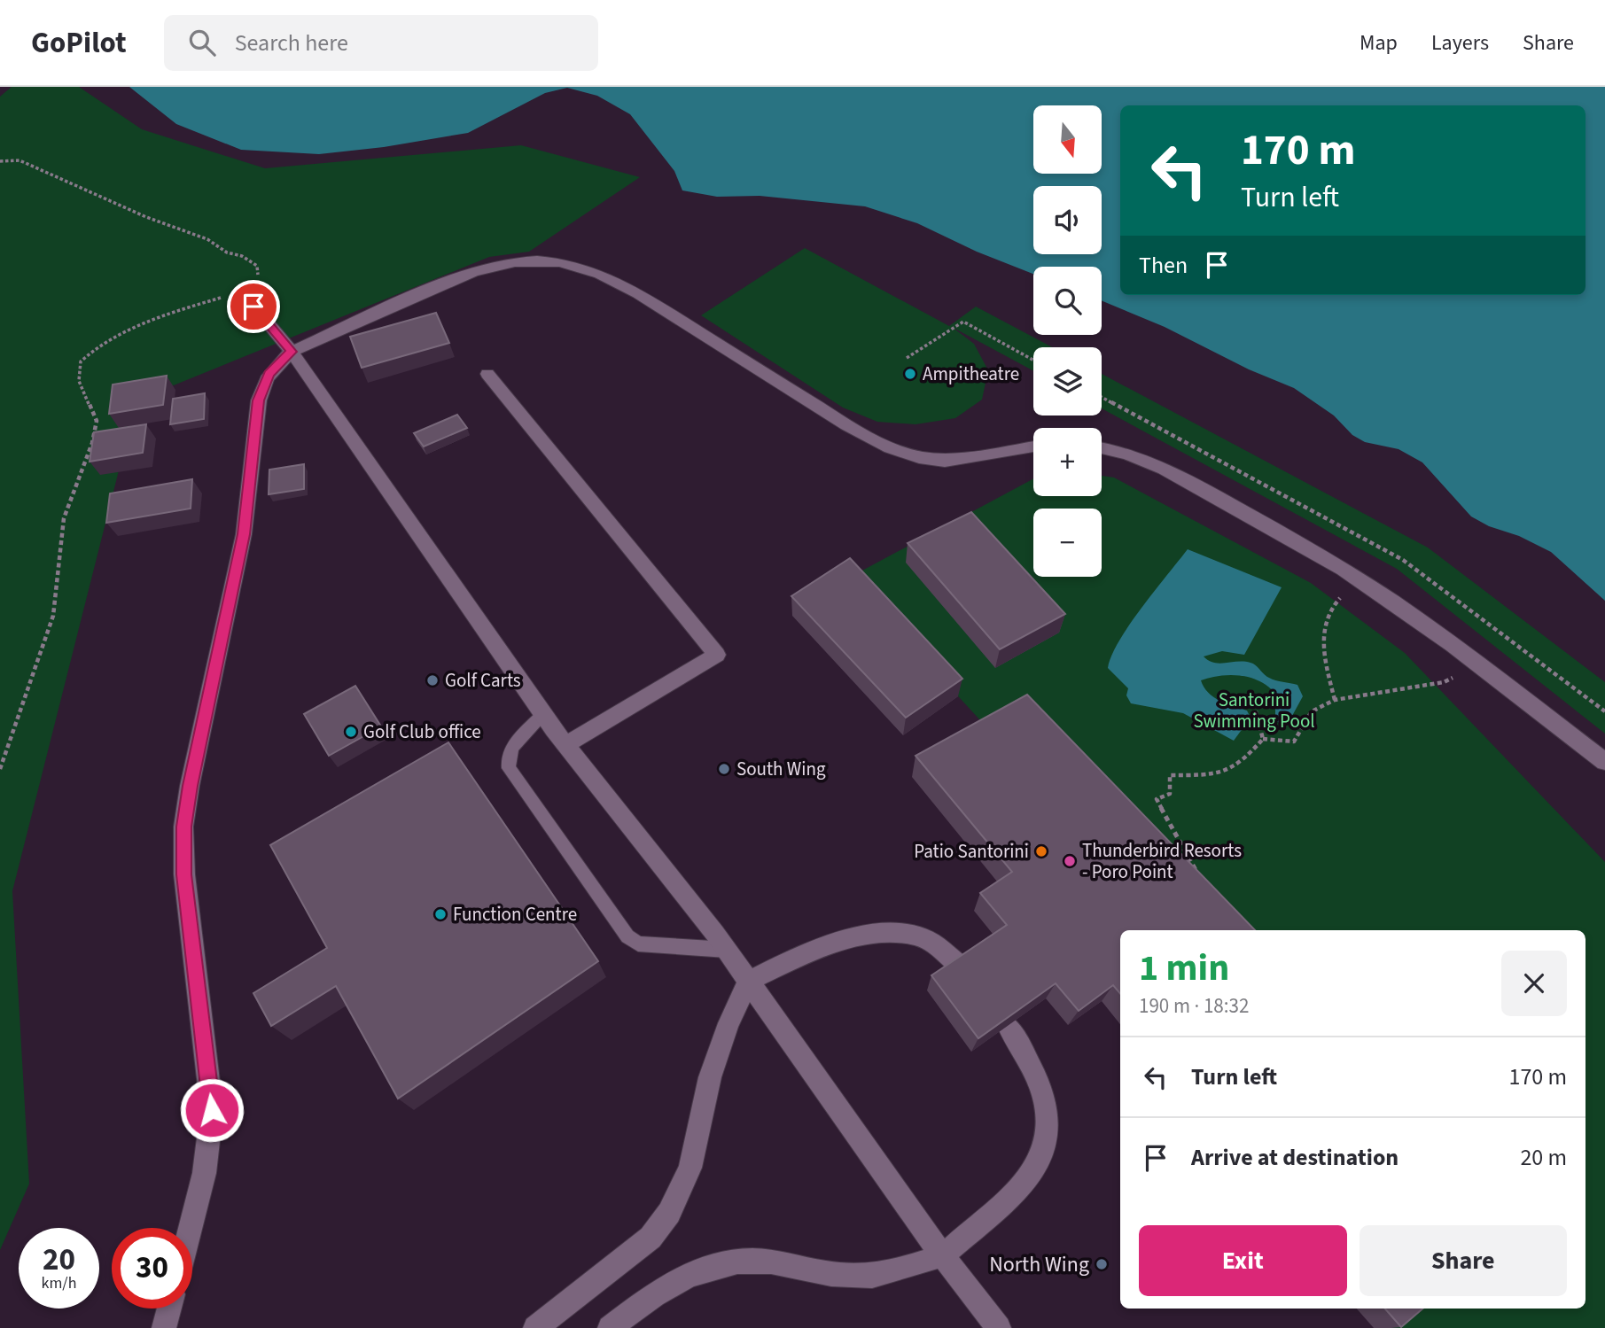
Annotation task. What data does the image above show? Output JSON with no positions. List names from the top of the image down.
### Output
{
  "parks": ["Santorini Swimming Pool"],
  "places": [
    "Ampitheatre",
    "Golf Carts",
    "Golf Club office",
    "South Wing",
    "Patio Santorini",
    "Thunderbird Resorts - Poro Point",
    "Function Centre",
    "North Wing"
  ],
  "north": "bottom",
  "page": {
    "header": "GoPilot",
    "search": "Search here",
    "nav": ["Map", "Layers", "Share"],
    "map_buttons": ["+", "−"],
    "turn": ["170 m", "Turn left"],
    "then": "Then",
    "heading": ["1 min", "190 m · 18:32"],
    "list": [
      {
        "name": "Turn left",
        "value": "170 m"
      },
      {
        "name": "Arrive at destination",
        "value": "20 m"
      }
    ],
    "buttons": ["Exit", "Share"],
    "speed": "20 km/h",
    "limit": "30"
  }
}
